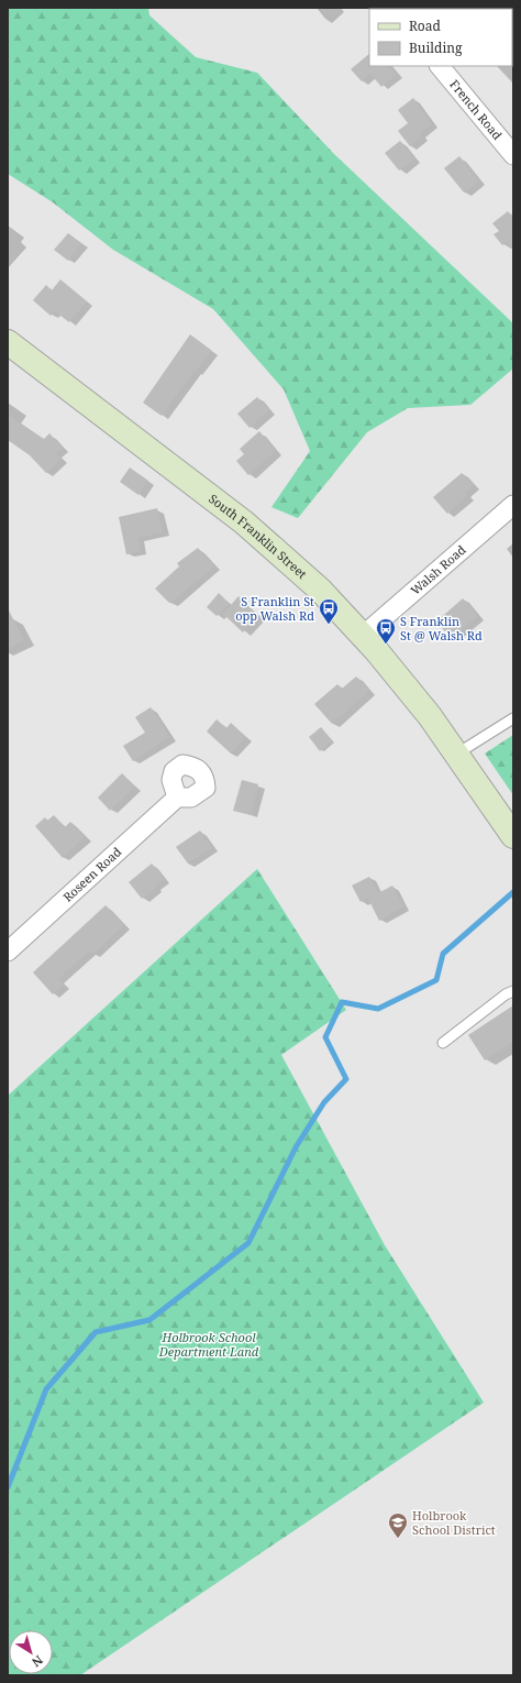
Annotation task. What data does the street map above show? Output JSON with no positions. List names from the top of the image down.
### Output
{
  "streets": {
    "main road": ["South Franklin Street"],
    "street": ["French Road", "Walsh Road", "Roseen Road"]
  },
  "crossings": [
    ["South Franklin Street", "Walsh Road"]
  ],
  "parks": ["Holbrook School Department Land"],
  "places": {
    "bus stop": ["S Franklin St opp Walsh Rd", "S Franklin St @ Walsh Rd"],
    "school or university": ["Holbrook School District"]
  },
  "legend": ["Road", "Building"],
  "north": "bottom right"
}
